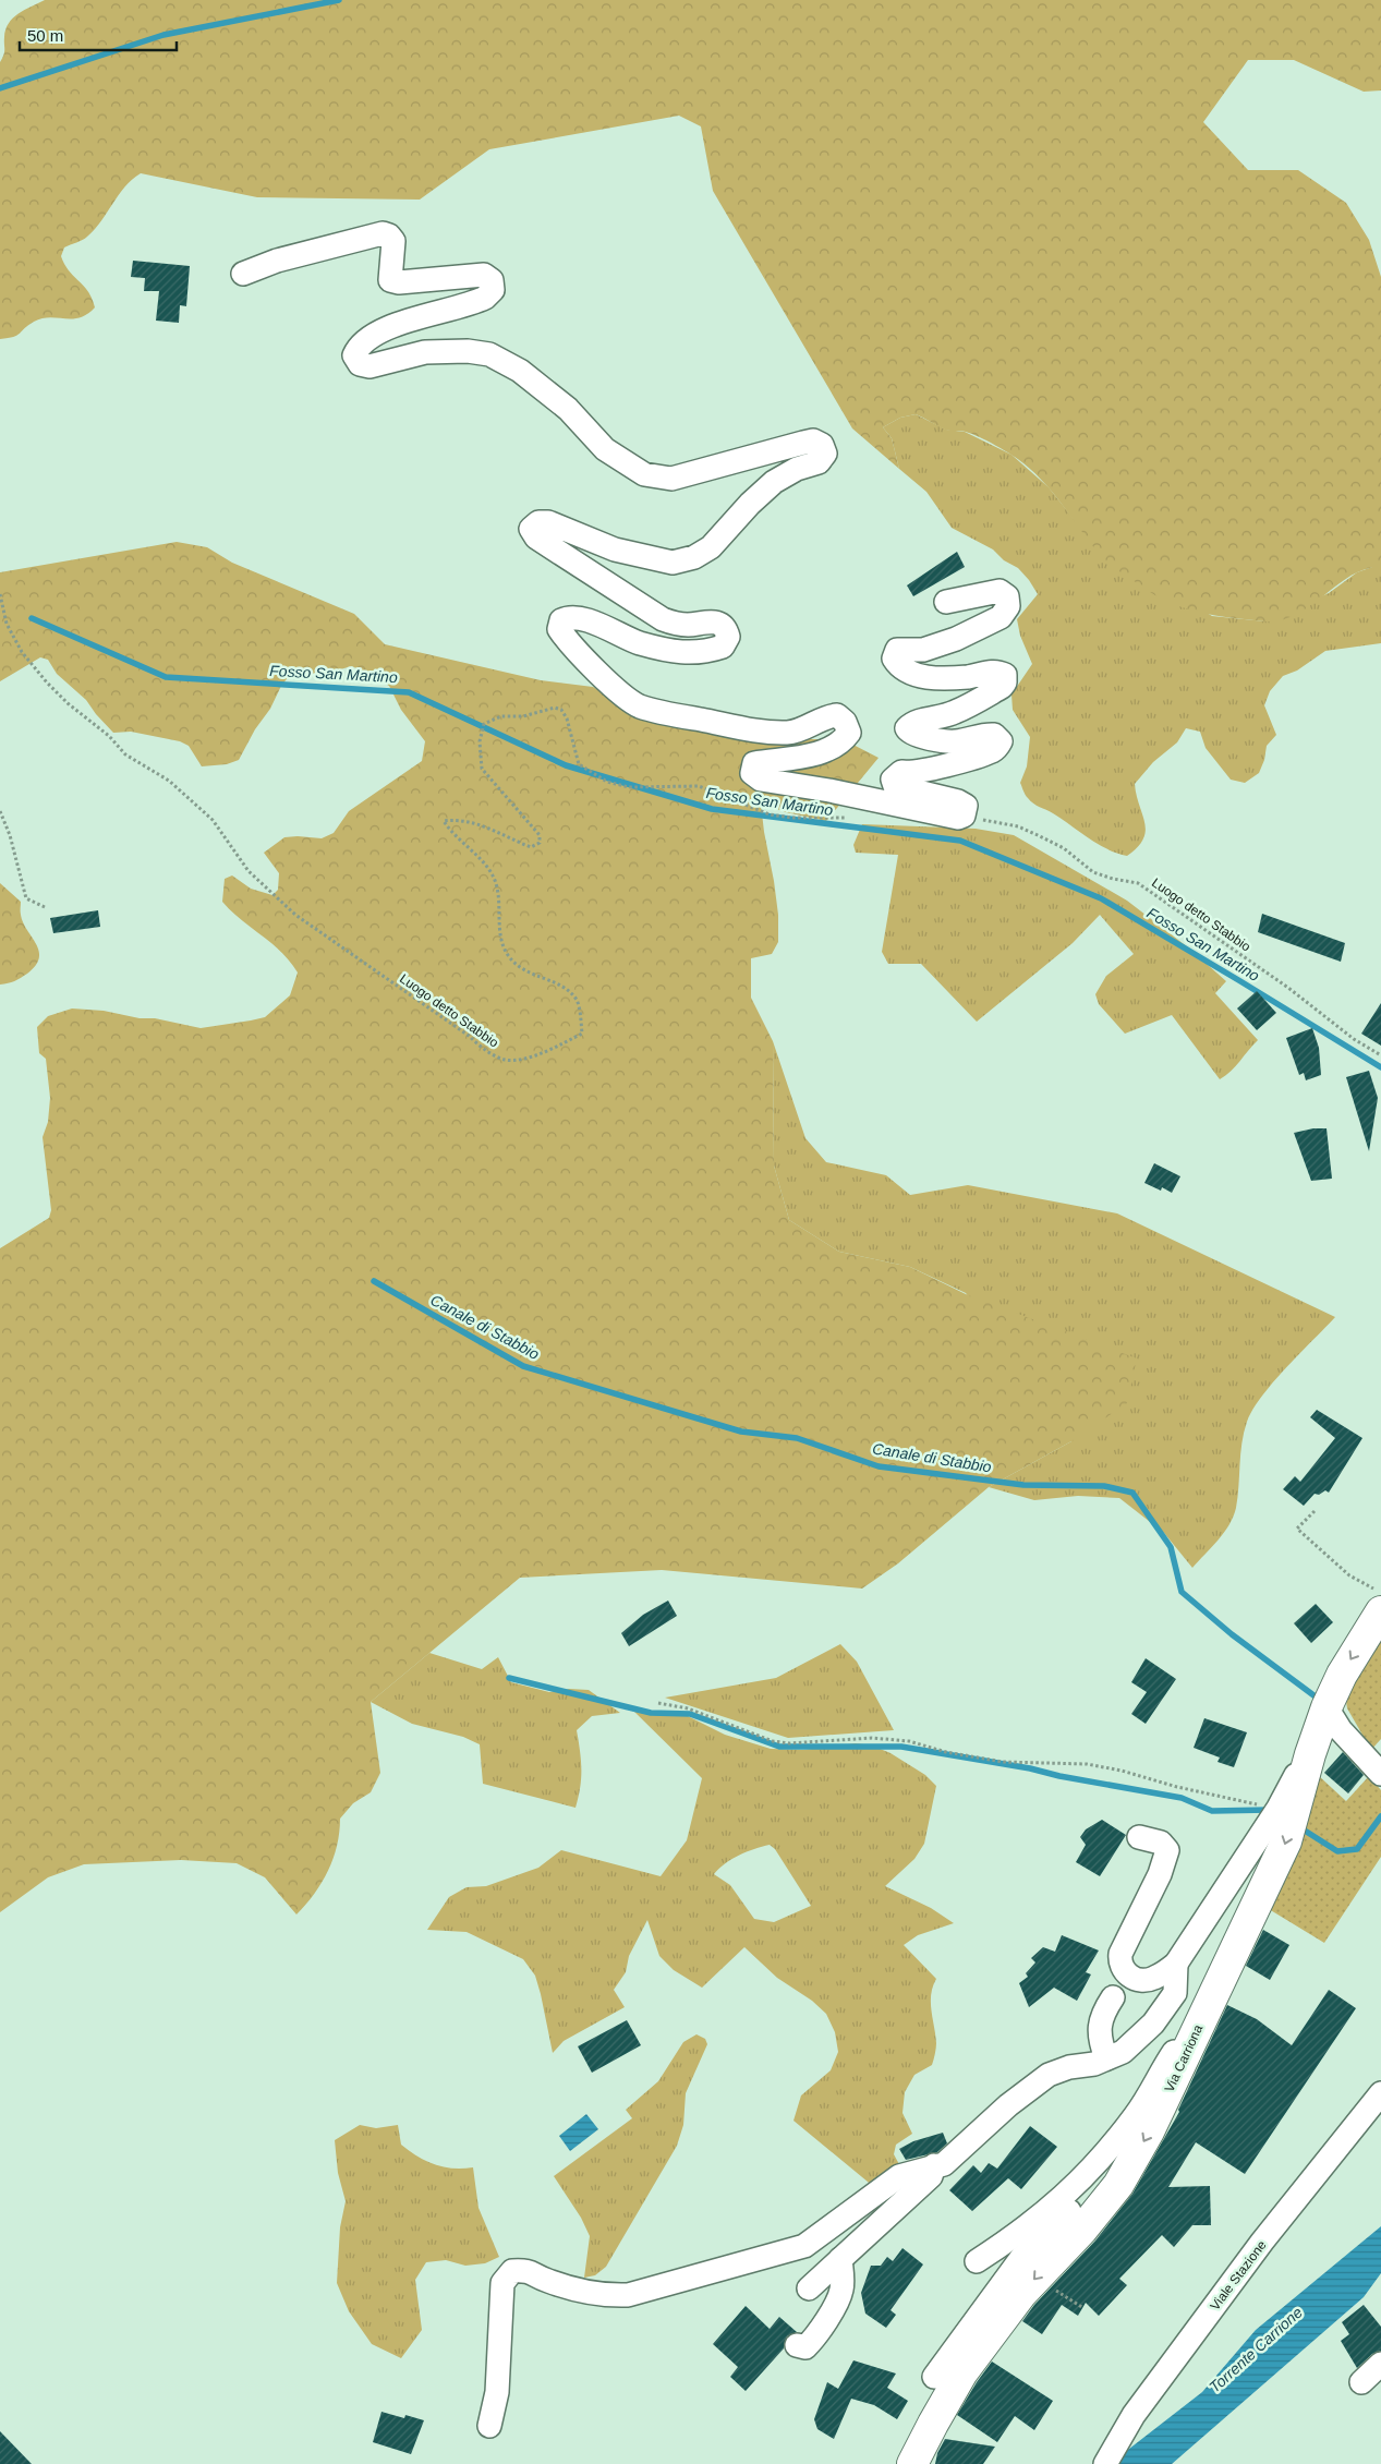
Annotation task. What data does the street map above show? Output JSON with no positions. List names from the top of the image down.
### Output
{
  "streets": {
    "main road": ["Via Carriona"],
    "street": ["Viale Stazione"],
    "path": ["Luogo detto Stabbio"]
  },
  "one_way": ["Via Carriona"],
  "water": ["Fosso San Martino", "Canale di Stabbio", "Torrente Carrione"],
  "scale_bar": "50 m"
}
